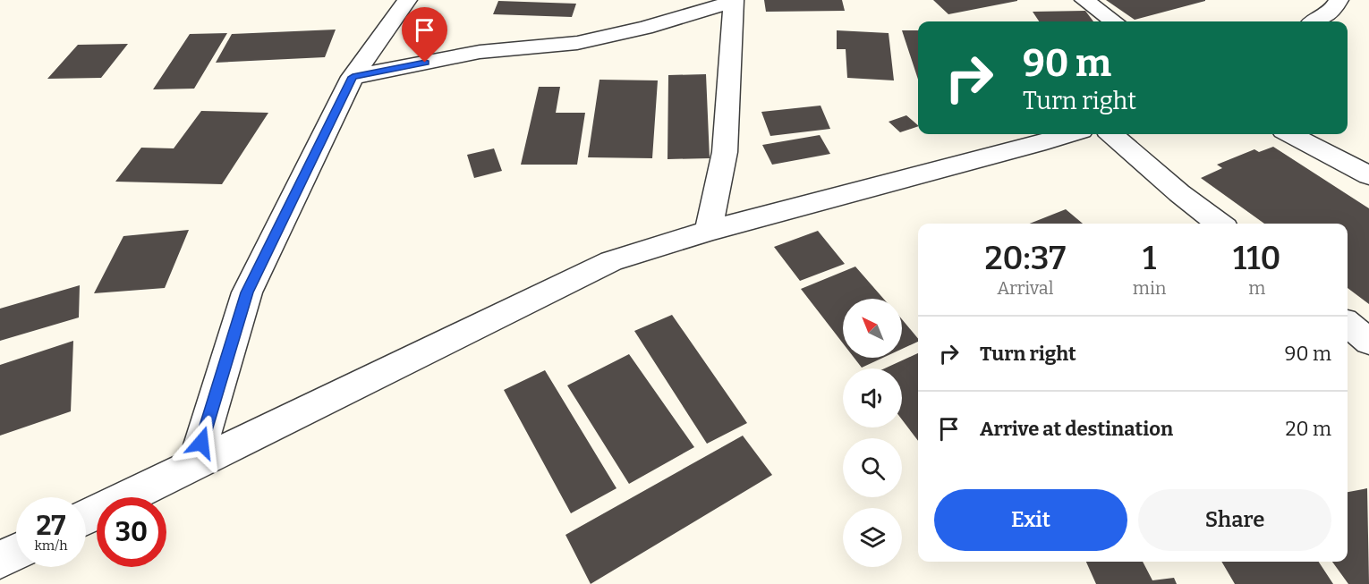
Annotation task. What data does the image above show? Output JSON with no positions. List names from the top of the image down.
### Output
{
  "north": "top left",
  "page": {
    "turn": ["90 m", "Turn right"],
    "eta": [
      "20:37",
      "Arrival",
      "1",
      "min",
      "110",
      "m"
    ],
    "list": [
      {
        "name": "Turn right",
        "value": "90 m"
      },
      {
        "name": "Arrive at destination",
        "value": "20 m"
      }
    ],
    "buttons": ["Exit", "Share"],
    "speed": "27 km/h",
    "limit": "30"
  }
}
